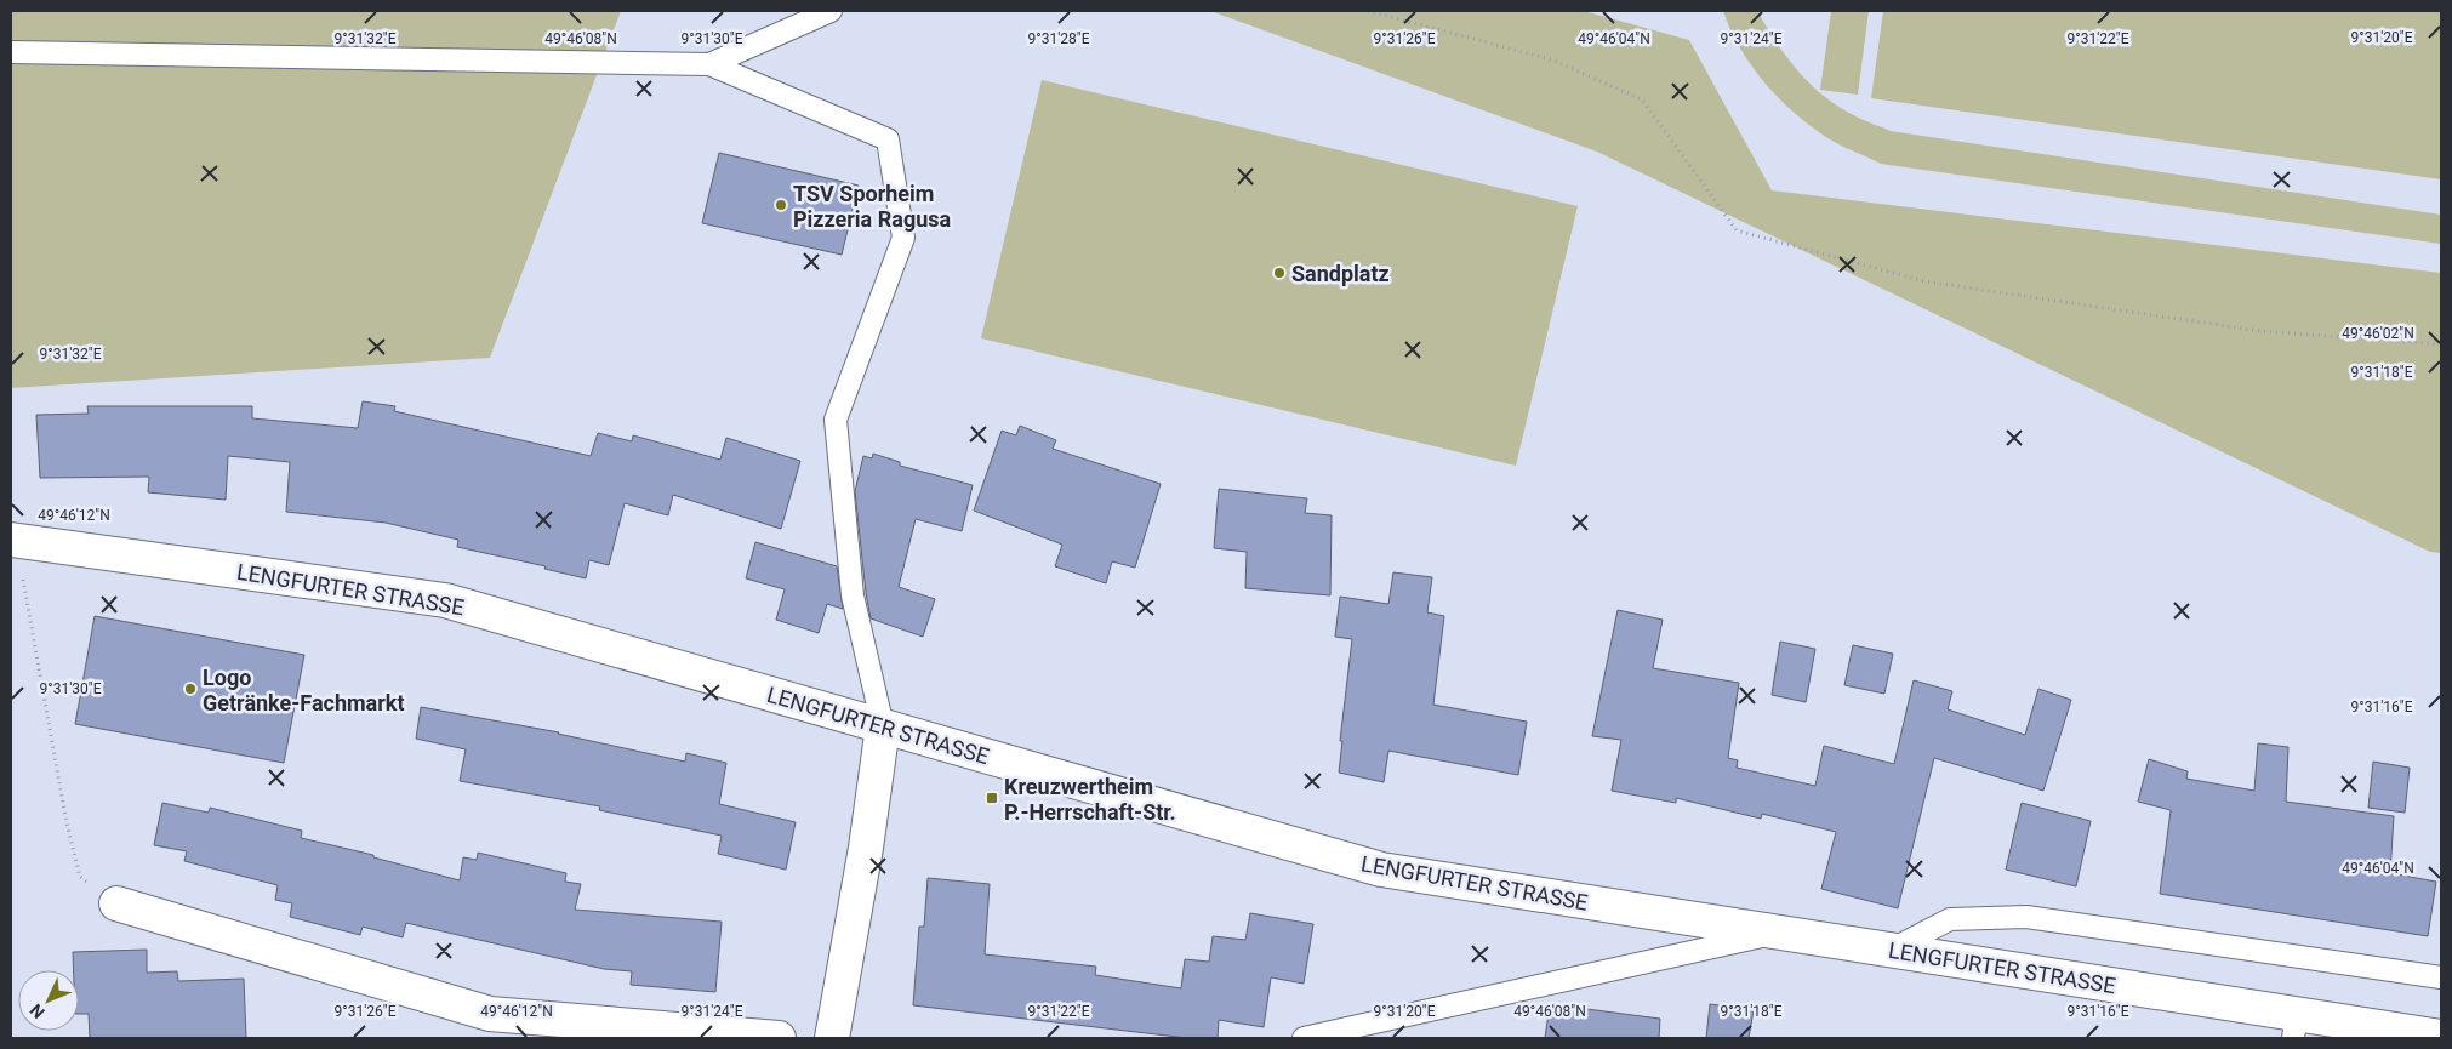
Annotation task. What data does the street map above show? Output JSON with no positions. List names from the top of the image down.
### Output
{
  "streets": {
    "street": ["LENGFURTER STRASSE"]
  },
  "places": {
    "other": ["TSV Sporheim Pizzeria Ragusa", "Sandplatz", "Logo Getränke-Fachmarkt"],
    "transit": ["Kreuzwertheim P.-Herrschaft-Str."]
  },
  "north": "bottom left",
  "coordinates": [
    "9°31'20\"E",
    "9°31'32\"E",
    "9°31'30\"E",
    "9°31'28\"E",
    "9°31'26\"E",
    "9°31'24\"E",
    "9°31'22\"E",
    "49°46'08\"N",
    "49°46'04\"N",
    "49°46'02\"N",
    "9°31'18\"E",
    "49°46'12\"N",
    "9°31'16\"E"
  ]
}
